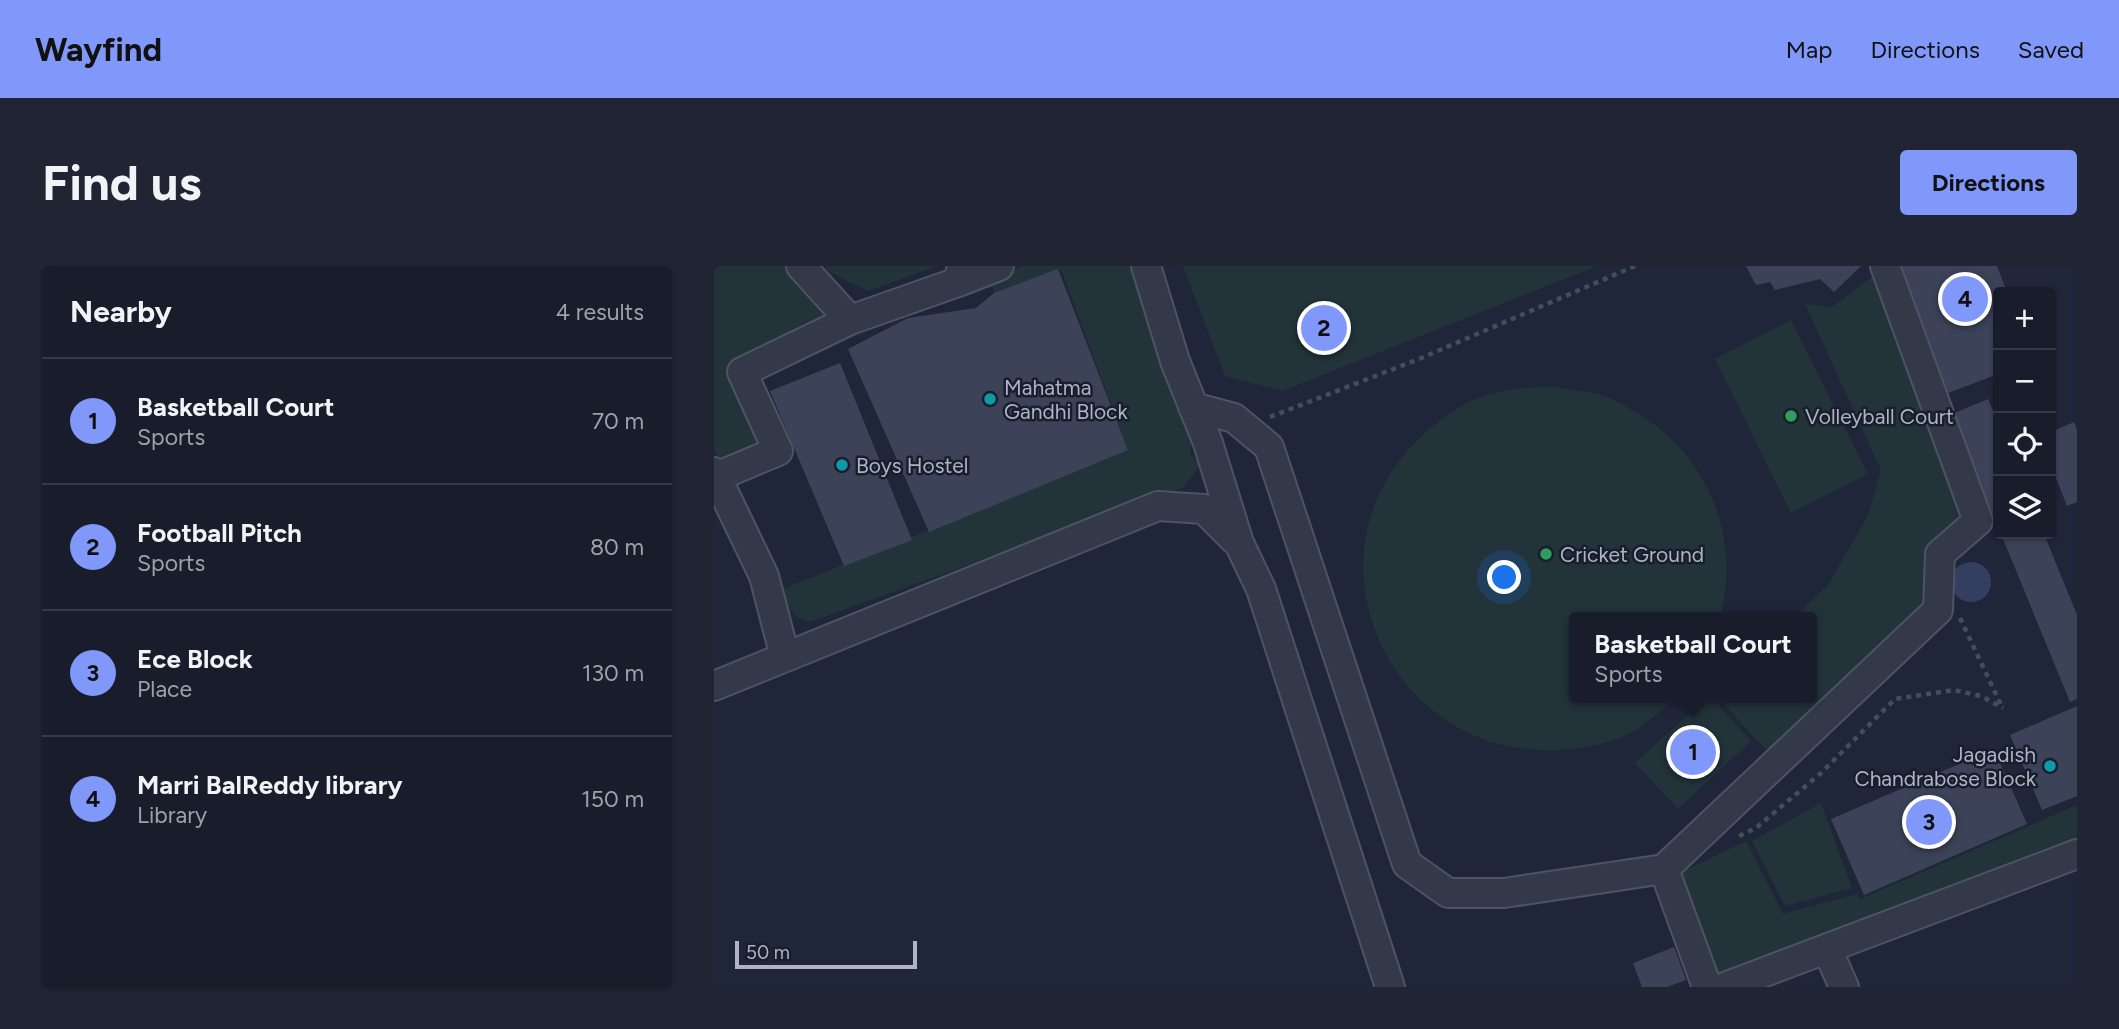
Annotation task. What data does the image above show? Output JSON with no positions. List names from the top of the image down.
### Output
{
  "places": [
    "Mahatma Gandhi Block",
    "Volleyball Court",
    "Boys Hostel",
    "Cricket Ground",
    "Jagadish Chandrabose Block"
  ],
  "scale_bar": "50 m",
  "page": {
    "header": "Wayfind",
    "nav": ["Map", "Directions", "Saved"],
    "buttons": "Directions",
    "title": "Find us",
    "heading": ["Nearby", "4 results"],
    "pins": [
      "4",
      "2",
      "1",
      "3"
    ],
    "map_buttons": ["+", "−"],
    "list": [
      {
        "mark": "1",
        "name": "Basketball Court",
        "note": "Sports",
        "value": "70 m"
      },
      {
        "mark": "2",
        "name": "Football Pitch",
        "note": "Sports",
        "value": "80 m"
      },
      {
        "mark": "3",
        "name": "Ece Block",
        "note": "Place",
        "value": "130 m"
      },
      {
        "mark": "4",
        "name": "Marri BalReddy library",
        "note": "Library",
        "value": "150 m"
      }
    ],
    "popup": ["Basketball Court", "Sports"],
    "scale": "50 m"
  }
}
